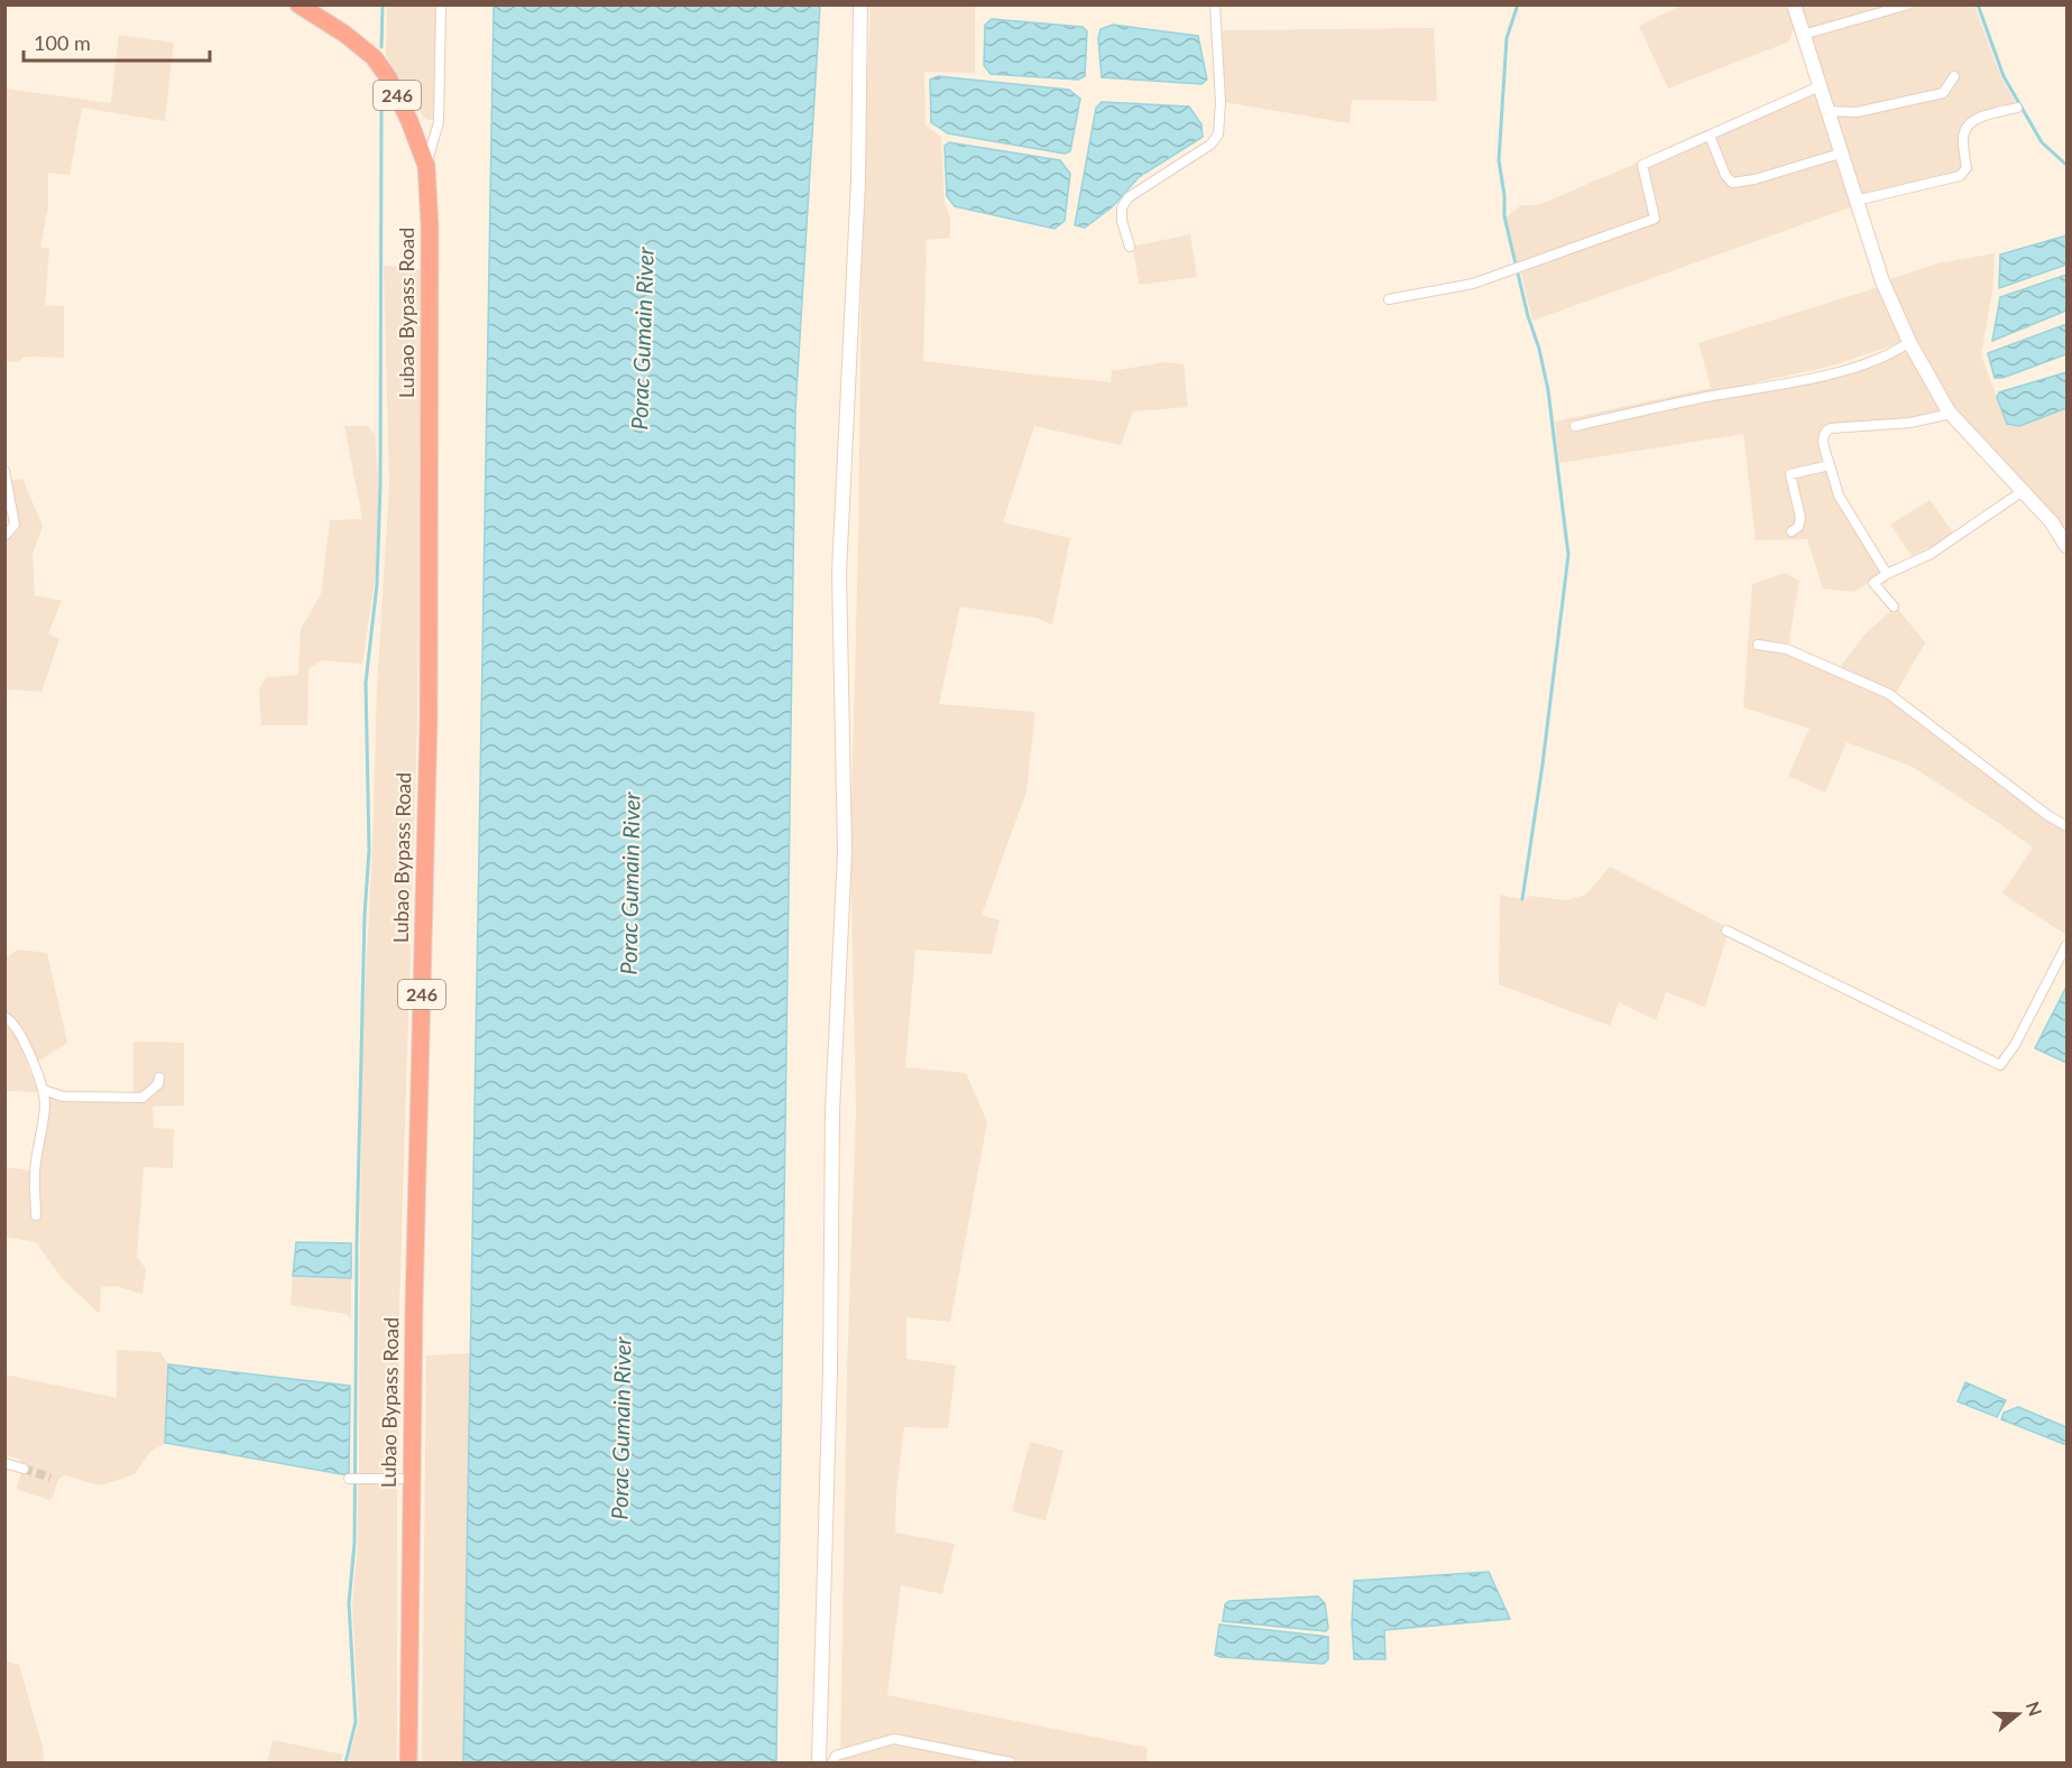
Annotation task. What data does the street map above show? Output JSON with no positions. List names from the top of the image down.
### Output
{
  "streets": {
    "highway": ["246", "Lubao Bypass Road"]
  },
  "water": ["Porac Gumain River"],
  "scale_bar": "100 m",
  "north": "right"
}
